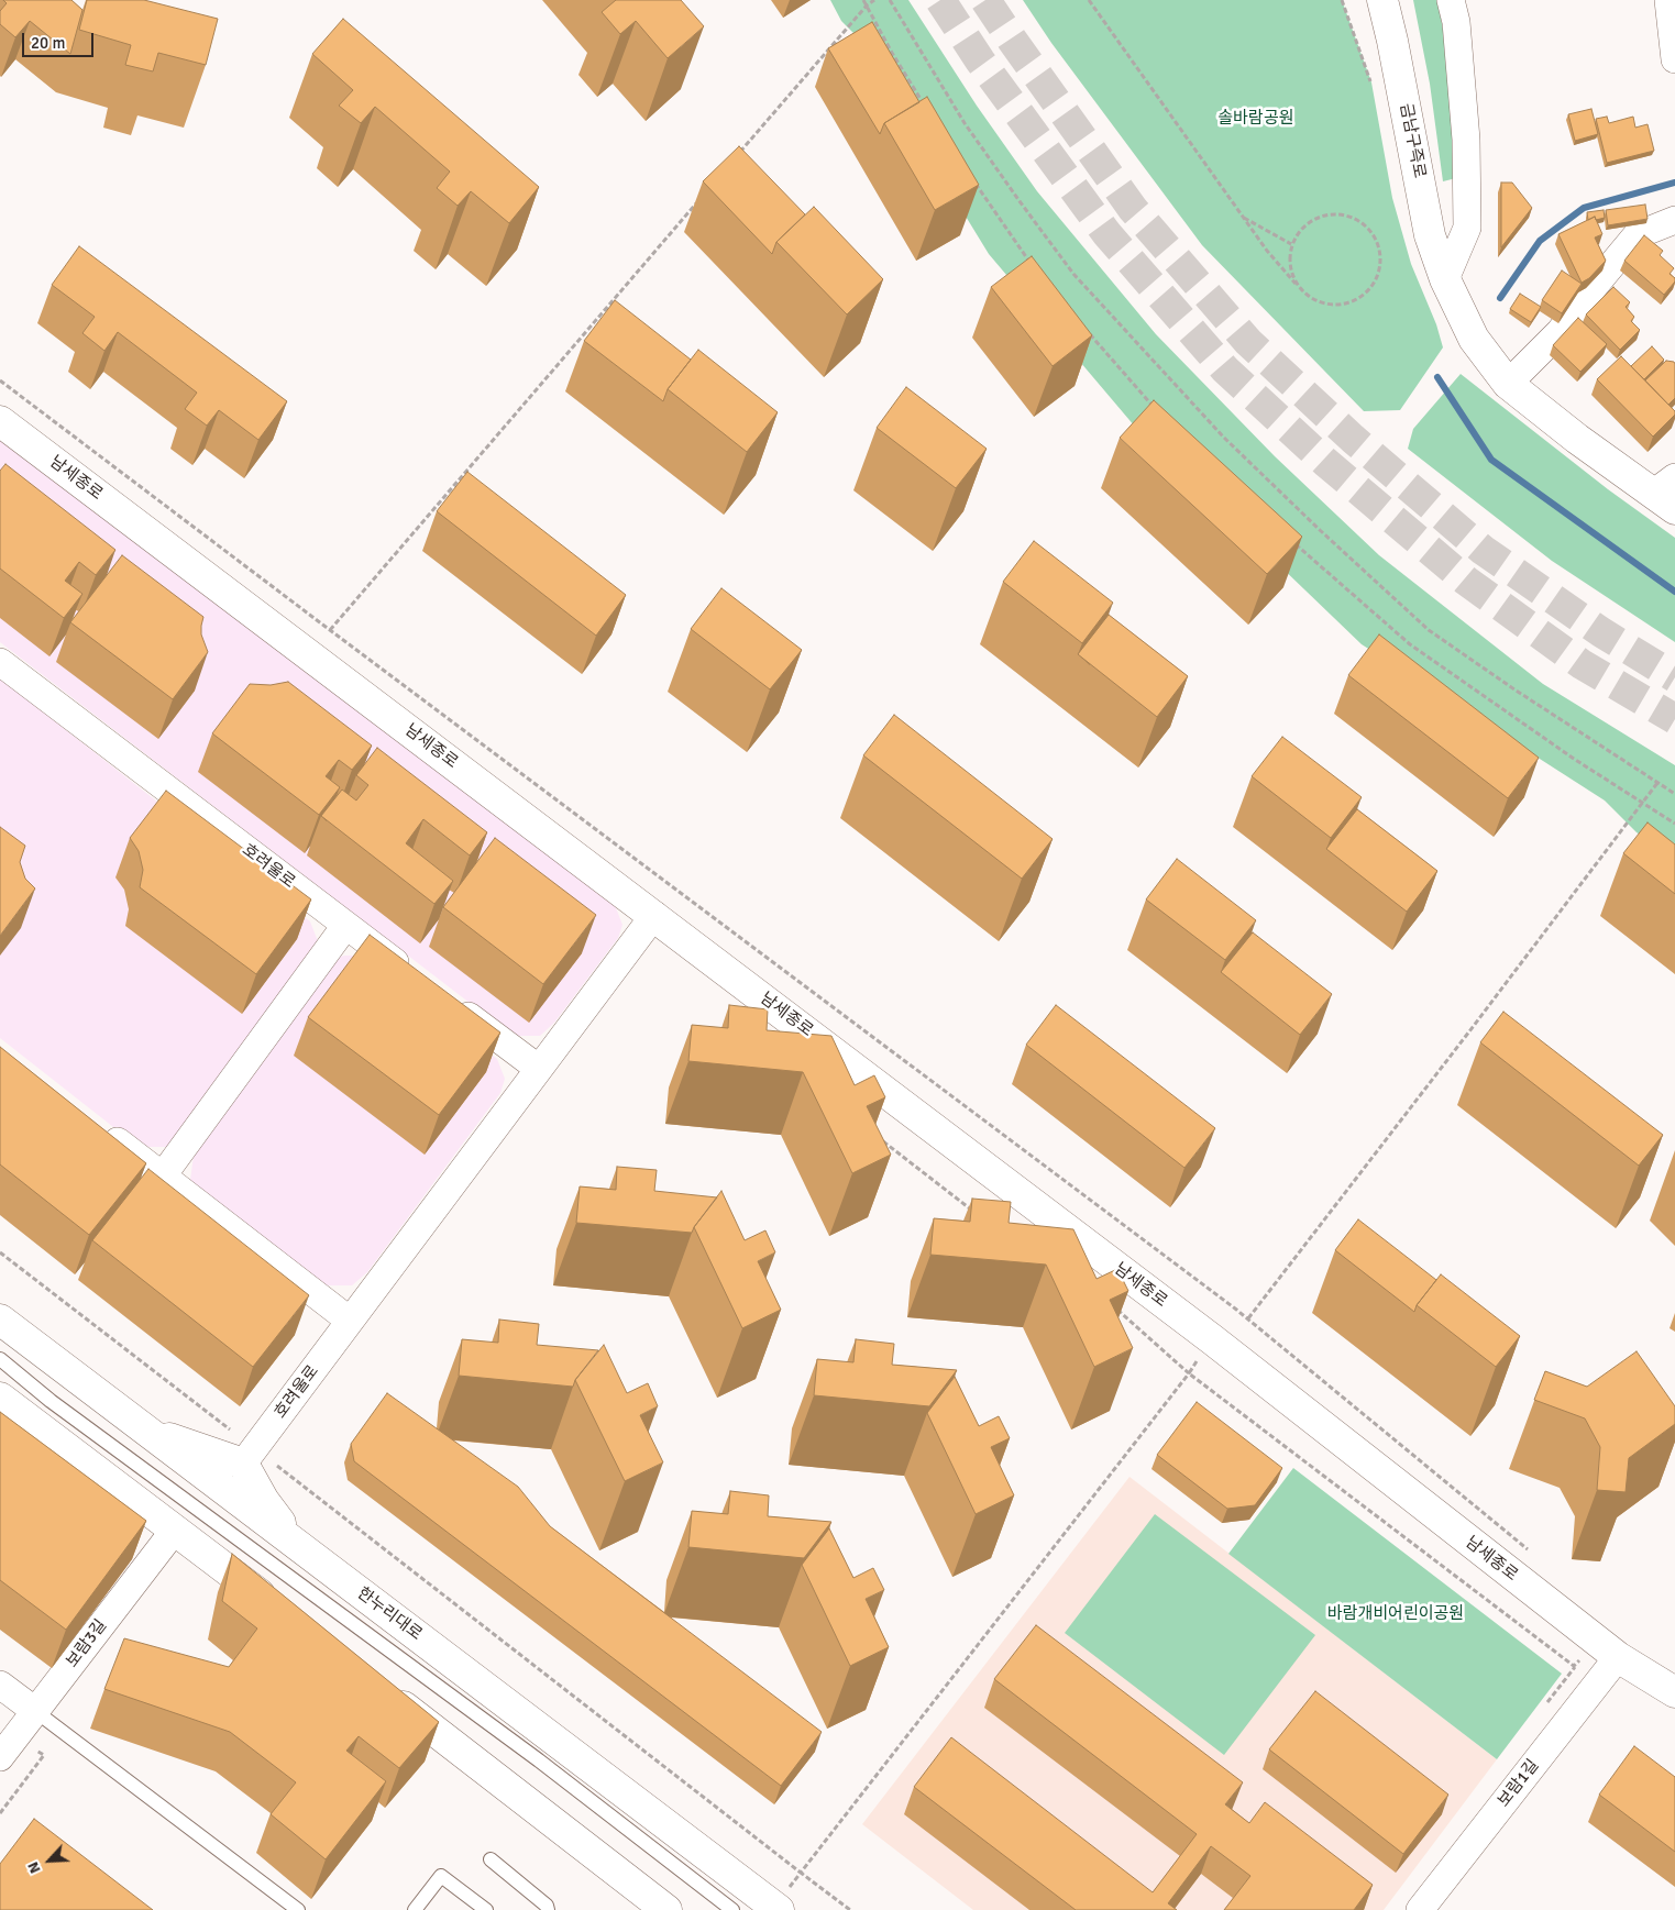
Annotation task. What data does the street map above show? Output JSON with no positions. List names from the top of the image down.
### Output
{
  "streets": {
    "street": [
      "금남구즉로",
      "남세종로",
      "호려울로",
      "한누리대로",
      "보람3길",
      "보람1길"
    ]
  },
  "crossings": [
    ["남세종로", "호려울로"],
    ["남세종로", "보람1길"]
  ],
  "parks": ["솔바람공원", "바람개비어린이공원"],
  "scale_bar": "20 m",
  "north": "bottom left"
}
